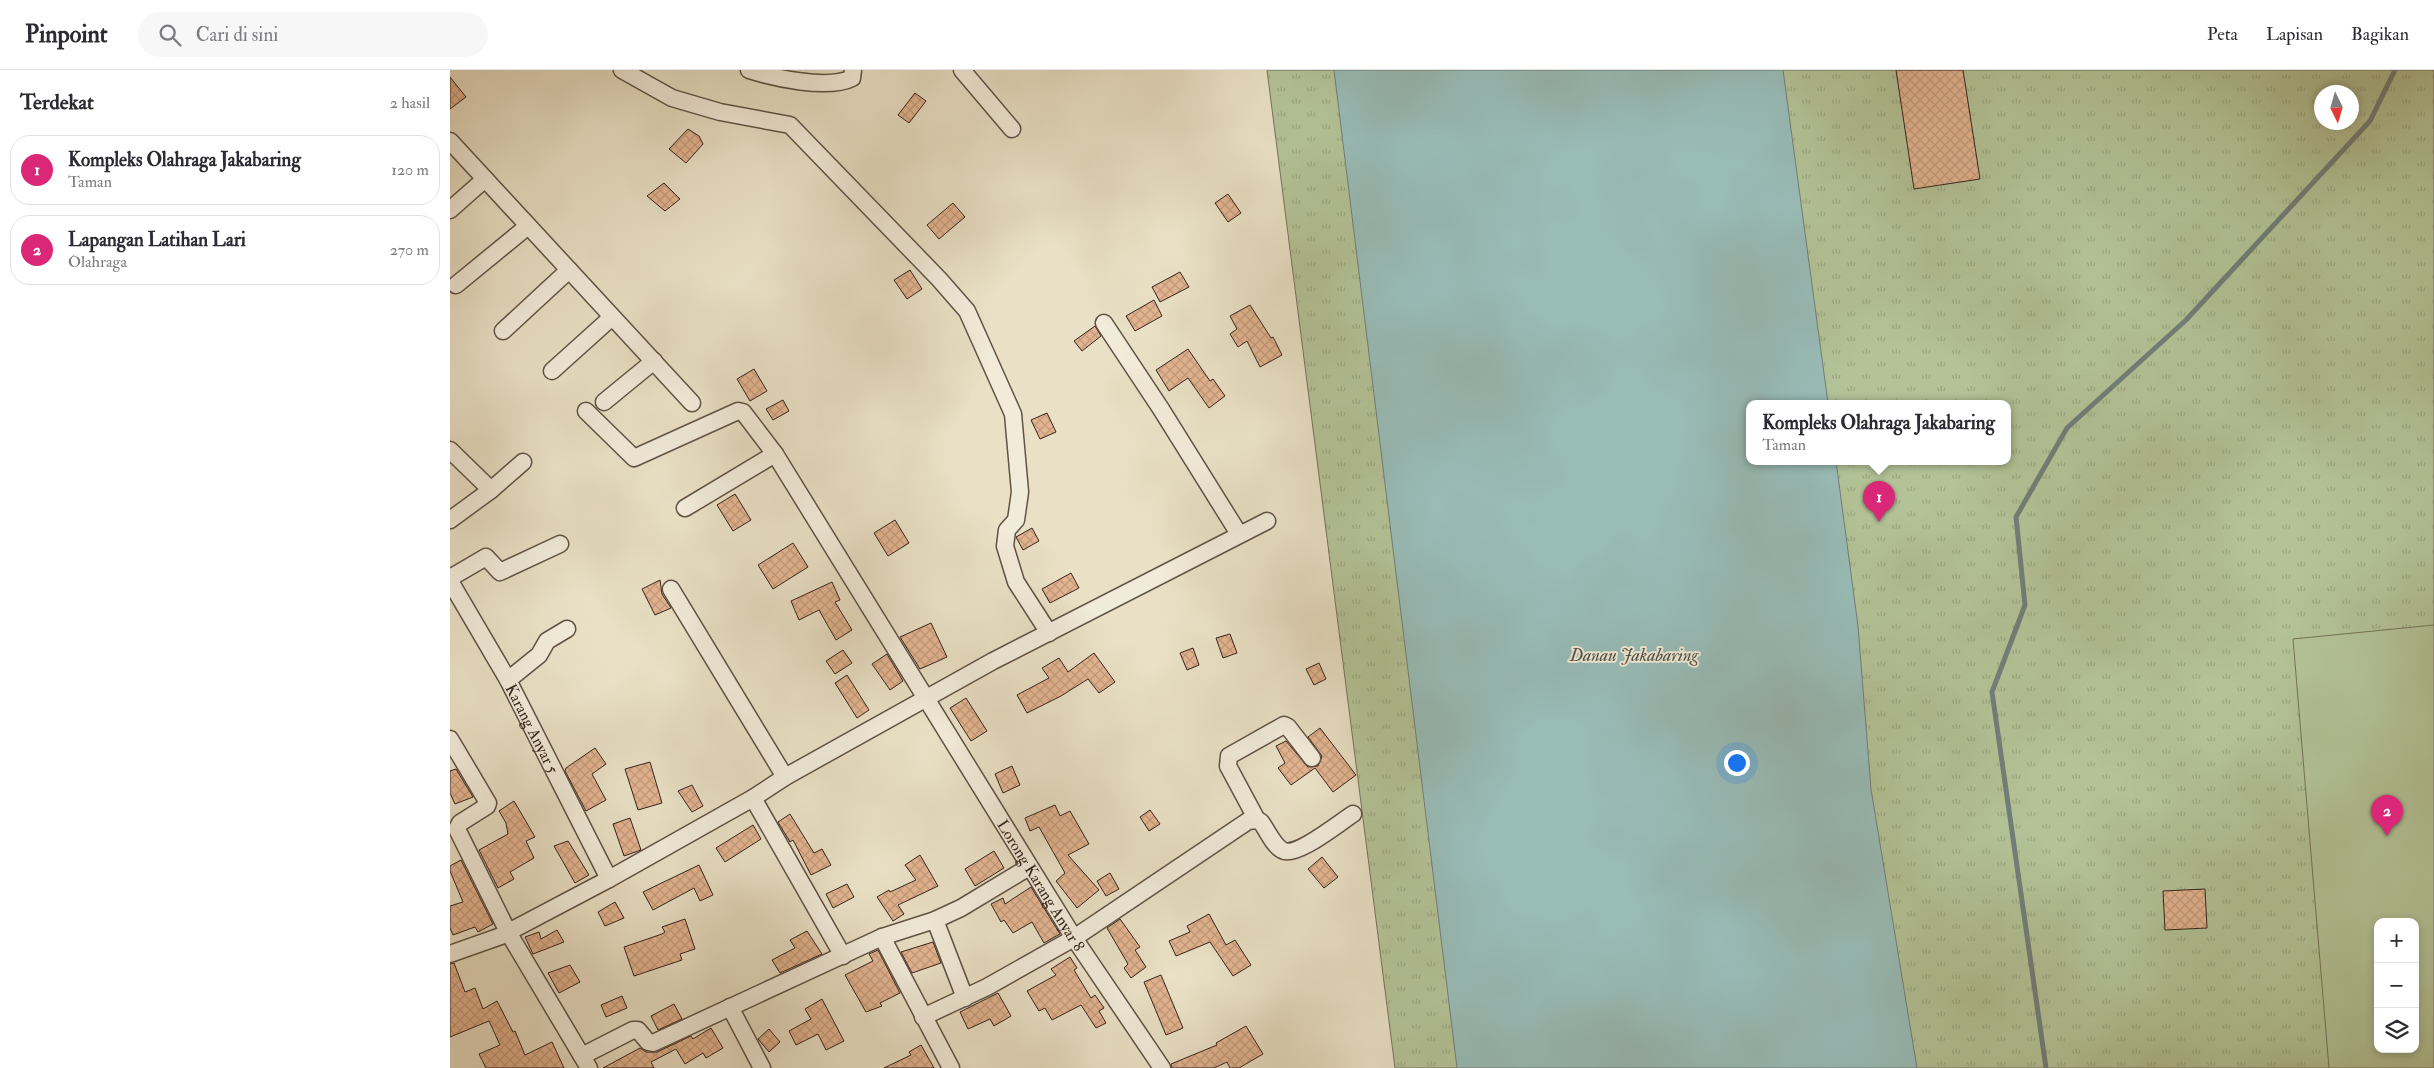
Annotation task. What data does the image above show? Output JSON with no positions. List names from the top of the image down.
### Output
{
  "streets": {
    "street": ["Karang Anyar 5", "Lorong Karang Anyar 8"]
  },
  "water": ["Danau Jakabaring"],
  "north": "bottom",
  "page": {
    "header": "Pinpoint",
    "search": "Cari di sini",
    "nav": ["Peta", "Lapisan", "Bagikan"],
    "heading": ["Terdekat", "2 hasil"],
    "list": [
      {
        "mark": "1",
        "name": "Kompleks Olahraga Jakabaring",
        "note": "Taman",
        "value": "120 m"
      },
      {
        "mark": "2",
        "name": "Lapangan Latihan Lari",
        "note": "Olahraga",
        "value": "270 m"
      }
    ],
    "popup": ["Kompleks Olahraga Jakabaring", "Taman"],
    "pins": ["1", "2"],
    "map_buttons": ["+", "−"]
  }
}
